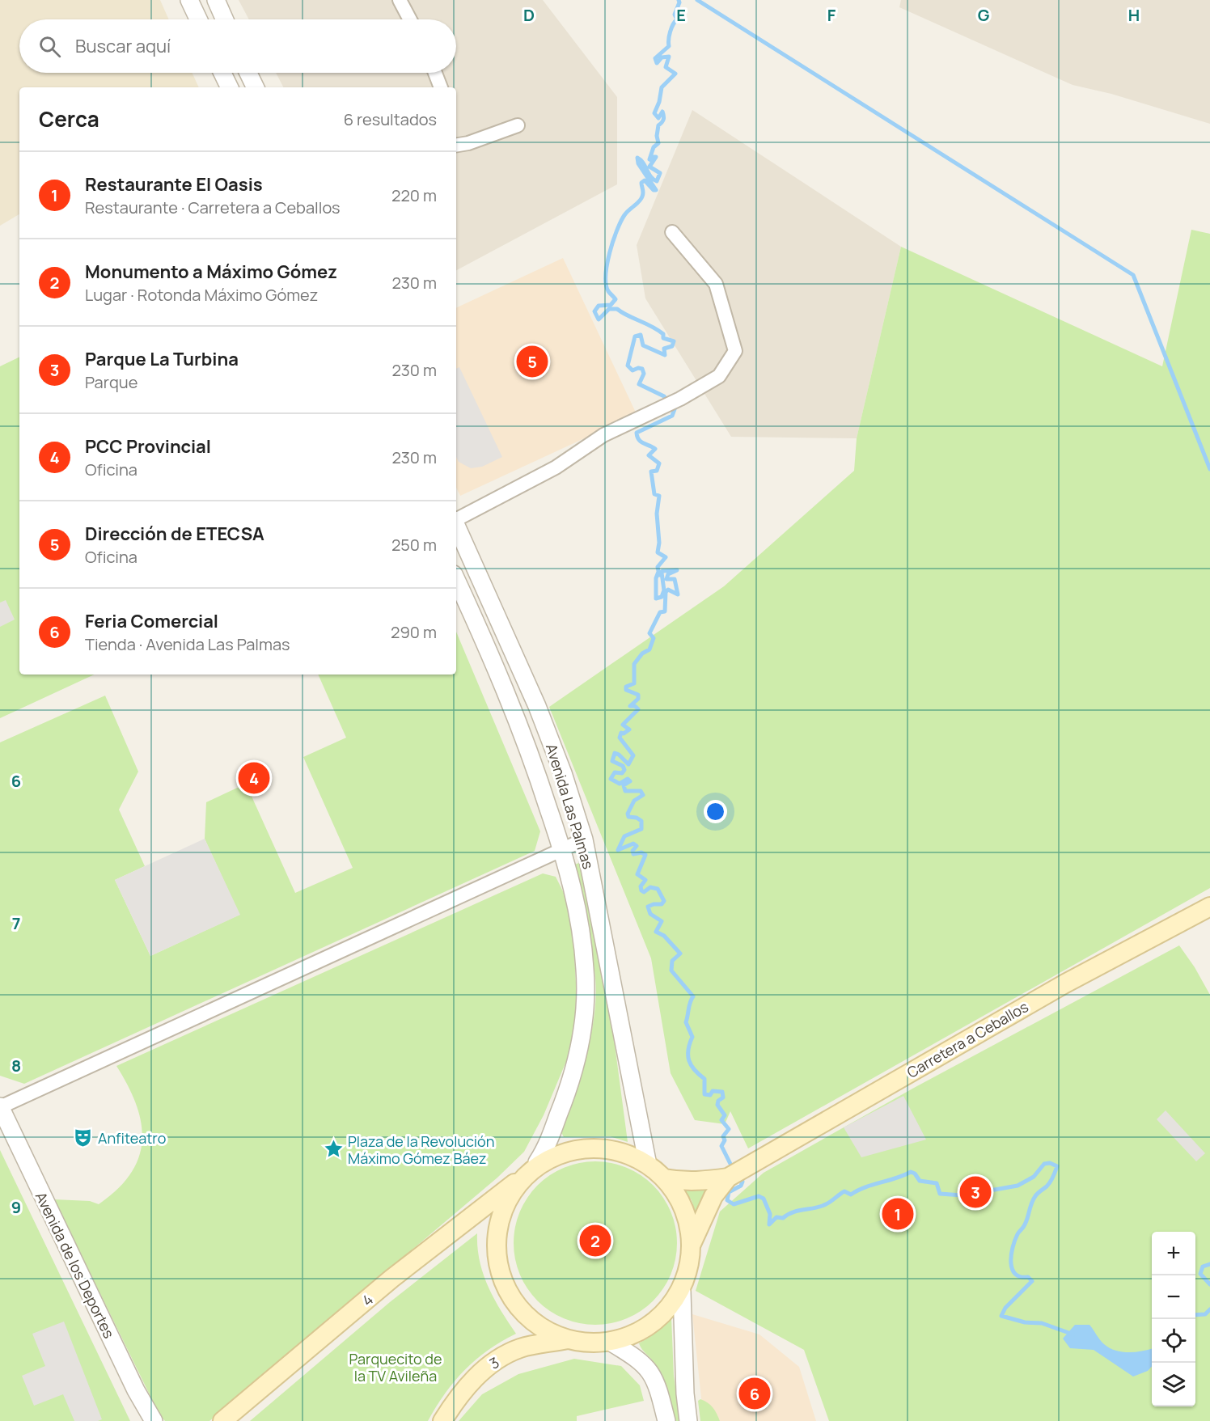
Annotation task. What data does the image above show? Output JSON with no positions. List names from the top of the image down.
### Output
{
  "streets": {
    "main road": ["Carretera a Ceballos", "4", "3"],
    "street": ["Avenida Las Palmas", "Avenida de los Deportes"]
  },
  "parks": ["Parquecito de la TV Avileña"],
  "places": {
    "theatre": ["Anfiteatro"],
    "place": ["Plaza de la Revolución Máximo Gómez Báez"]
  },
  "page": {
    "search": "Buscar aquí",
    "heading": ["Cerca", "6 resultados"],
    "list": [
      {
        "mark": "1",
        "name": "Restaurante El Oasis",
        "note": "Restaurante · Carretera a Ceballos",
        "value": "220 m"
      },
      {
        "mark": "2",
        "name": "Monumento a Máximo Gómez",
        "note": "Lugar · Rotonda Máximo Gómez",
        "value": "230 m"
      },
      {
        "mark": "3",
        "name": "Parque La Turbina",
        "note": "Parque",
        "value": "230 m"
      },
      {
        "mark": "4",
        "name": "PCC Provincial",
        "note": "Oficina",
        "value": "230 m"
      },
      {
        "mark": "5",
        "name": "Dirección de ETECSA",
        "note": "Oficina",
        "value": "250 m"
      },
      {
        "mark": "6",
        "name": "Feria Comercial",
        "note": "Tienda · Avenida Las Palmas",
        "value": "290 m"
      }
    ],
    "pins": [
      "5",
      "4",
      "3",
      "1",
      "2",
      "6"
    ],
    "map_buttons": ["+", "−"]
  },
  "grid": {
    "columns": [
      "D",
      "E",
      "F",
      "G",
      "H"
    ],
    "rows": [
      "6",
      "7",
      "8",
      "9"
    ]
  }
}
